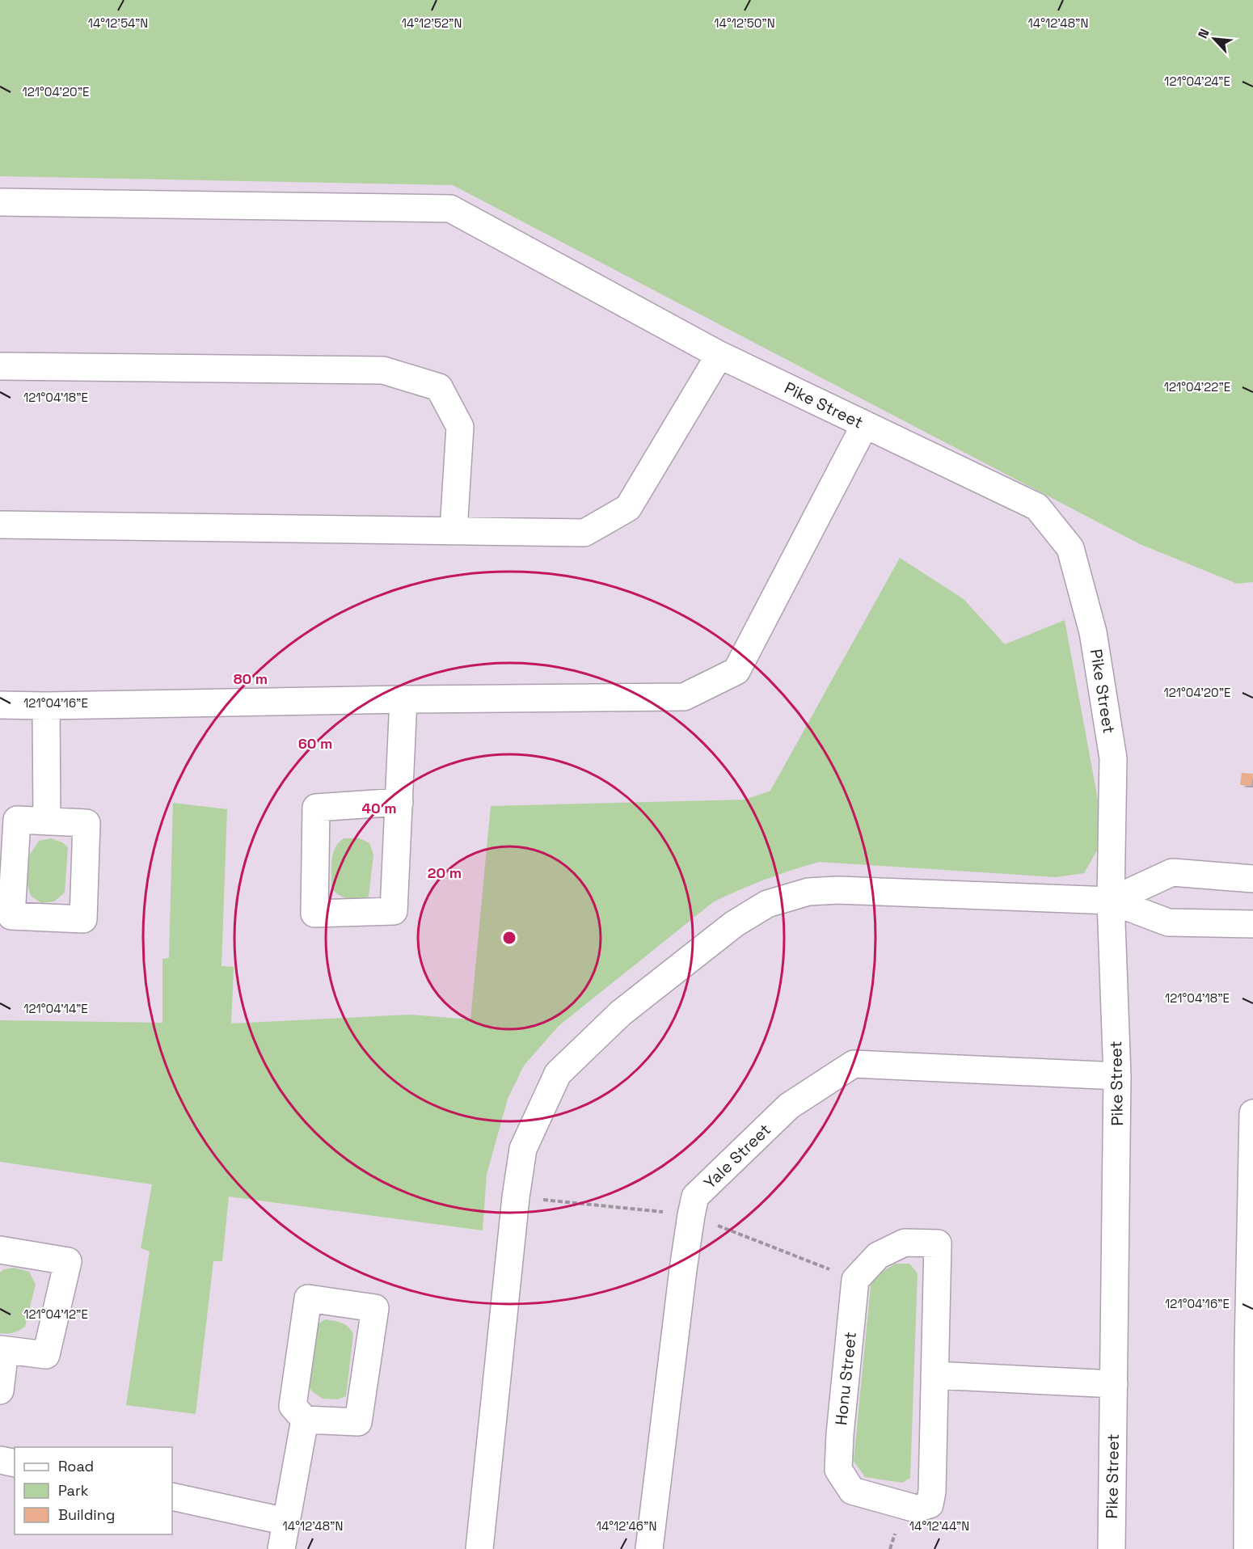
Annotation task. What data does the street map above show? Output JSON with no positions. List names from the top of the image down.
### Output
{
  "streets": {
    "street": ["Pike Street", "Yale Street", "Honu Street"]
  },
  "crossings": [
    ["Pike Street", "Yale Street"]
  ],
  "legend": ["Road", "Park", "Building"],
  "north": "top left",
  "coordinates": [
    "14°12'54\"N",
    "14°12'52\"N",
    "14°12'50\"N",
    "14°12'48\"N",
    "121°04'24\"E",
    "121°04'20\"E",
    "121°04'22\"E",
    "121°04'18\"E",
    "121°04'16\"E",
    "121°04'14\"E",
    "121°04'12\"E",
    "14°12'46\"N",
    "14°12'44\"N"
  ],
  "rings": [
    "80 m",
    "60 m",
    "40 m",
    "20 m"
  ]
}
